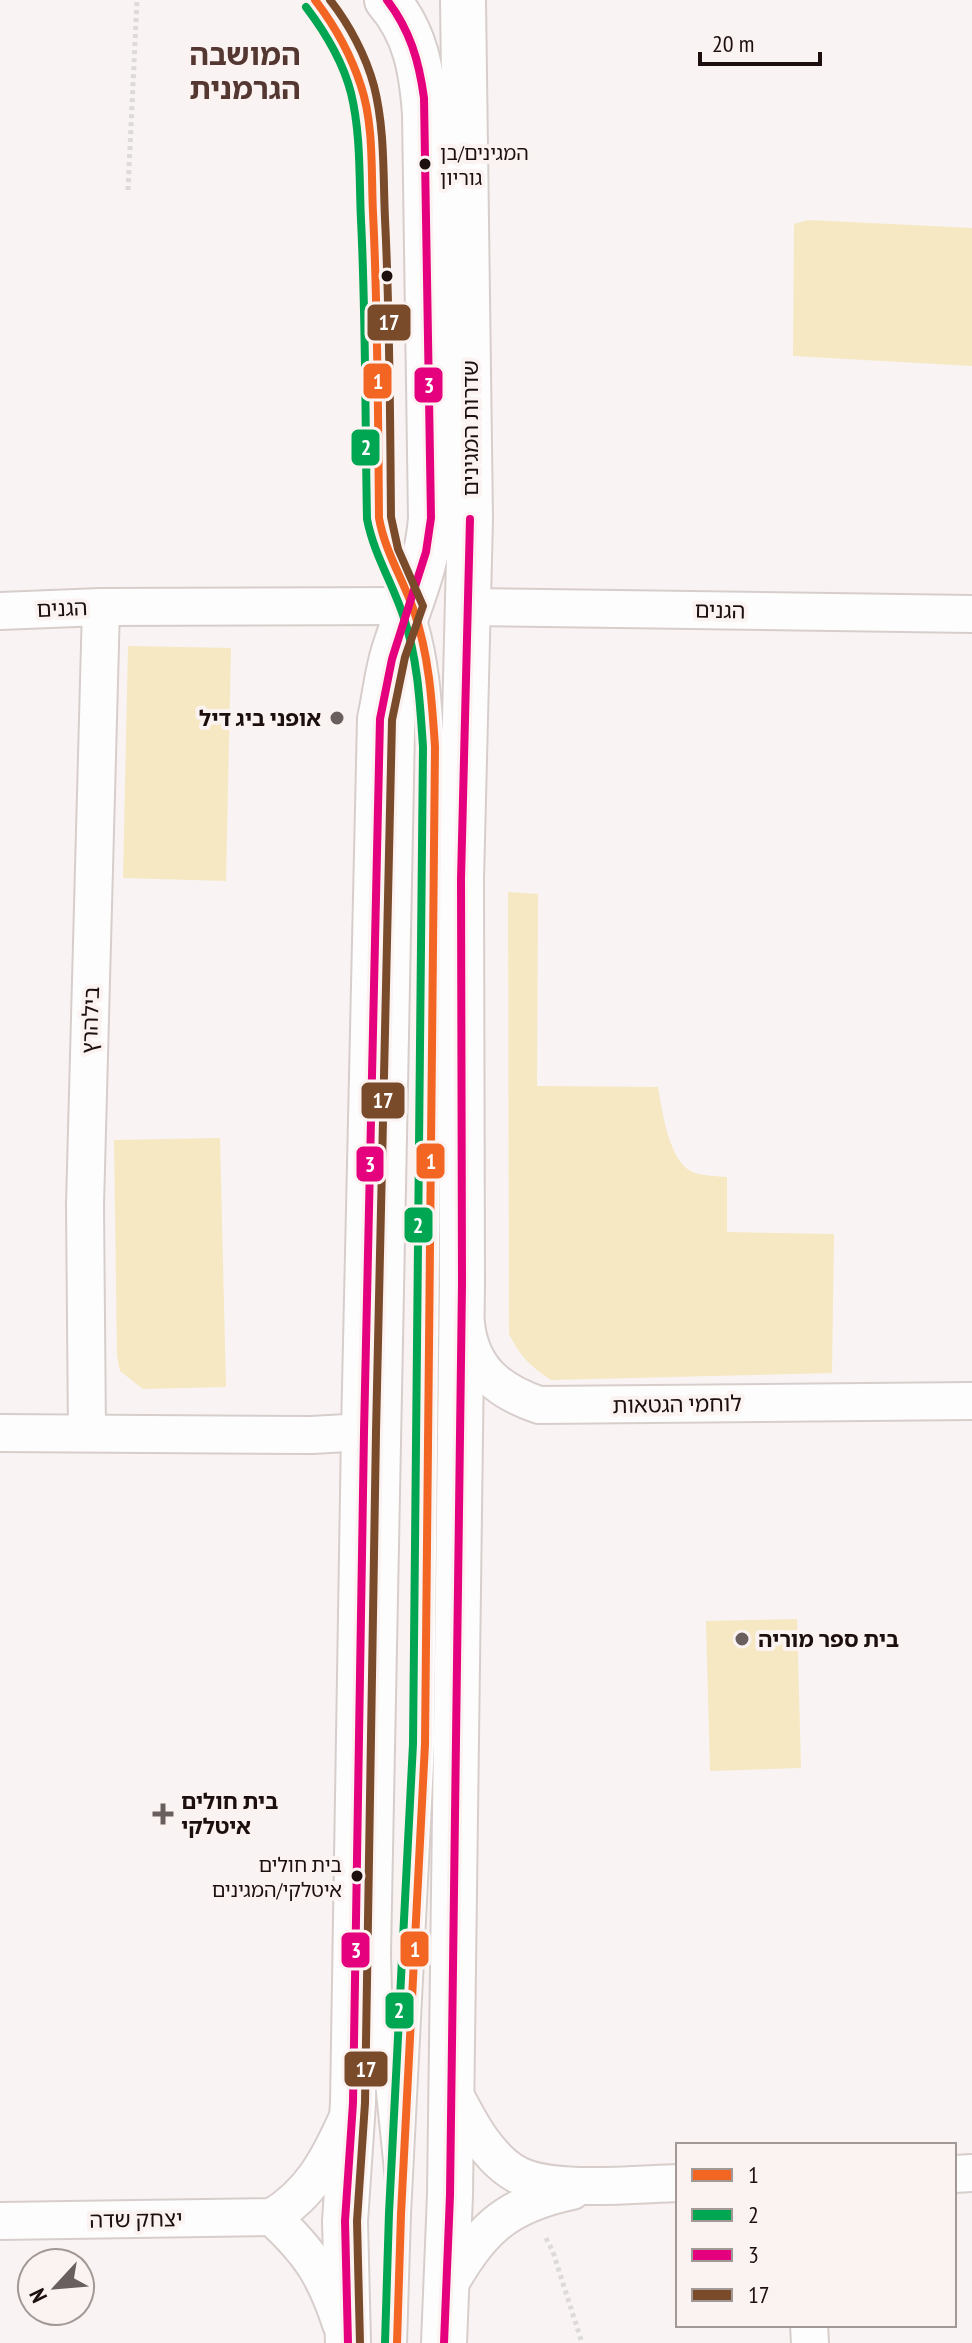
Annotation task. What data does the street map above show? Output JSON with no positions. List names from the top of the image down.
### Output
{
  "streets": {
    "street": [
      "שדרות המגינים",
      "הגנים",
      "בילהרץ",
      "לוחמי הגטאות",
      "יצחק שדה"
    ]
  },
  "crossings": [
    ["שדרות המגינים", "הגנים"],
    ["שדרות המגינים", "לוחמי הגטאות"],
    ["הגנים", "בילהרץ"]
  ],
  "districts": ["המושבה הגרמנית"],
  "places": {
    "other": [
      "המגינים/בן גוריון",
      "אופני ביג דיל",
      "בית ספר מוריה",
      "בית חולים איטלקי/המגינים"
    ],
    "health": ["בית חולים איטלקי"]
  },
  "lines": [
    "transit line 1",
    "transit line 3",
    "transit line 17",
    "transit line 2"
  ],
  "legend": [
    "1",
    "2",
    "3",
    "17"
  ],
  "scale_bar": "20 m",
  "north": "bottom left"
}
